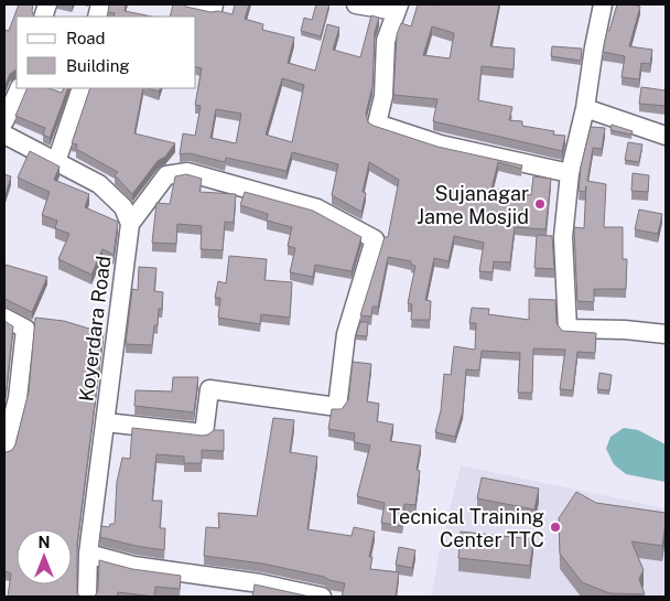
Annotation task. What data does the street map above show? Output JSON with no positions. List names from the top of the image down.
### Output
{
  "streets": {
    "street": ["Koyerdara Road"]
  },
  "places": ["Sujanagar Jame Mosjid", "Tecnical Training Center TTC"],
  "legend": ["Road", "Building"],
  "north": "top"
}
